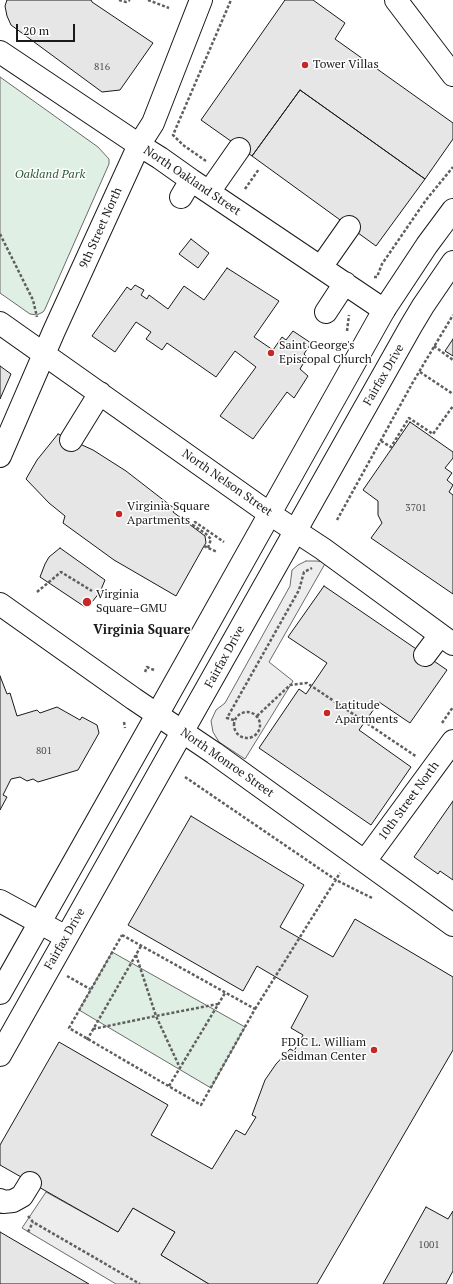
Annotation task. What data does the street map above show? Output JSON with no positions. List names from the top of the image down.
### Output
{
  "streets": {
    "street": [
      "North Oakland Street",
      "9th Street North",
      "Fairfax Drive",
      "North Nelson Street",
      "North Monroe Street",
      "10th Street North"
    ]
  },
  "crossings": [
    ["North Oakland Street", "9th Street North"],
    ["North Oakland Street", "Fairfax Drive"],
    ["9th Street North", "North Nelson Street"],
    ["Fairfax Drive", "North Nelson Street"],
    ["Fairfax Drive", "North Monroe Street"],
    ["North Monroe Street", "10th Street North"]
  ],
  "districts": ["Virginia Square"],
  "parks": ["Oakland Park"],
  "places": [
    "Tower Villas",
    "Saint George's Episcopal Church",
    "Virginia Square Apartments",
    "Virginia Square–GMU",
    "Latitude Apartments",
    "FDIC L. William Seidman Center"
  ],
  "house_numbers": [
    "816",
    "3701",
    "801",
    "1001"
  ],
  "scale_bar": "20 m"
}
